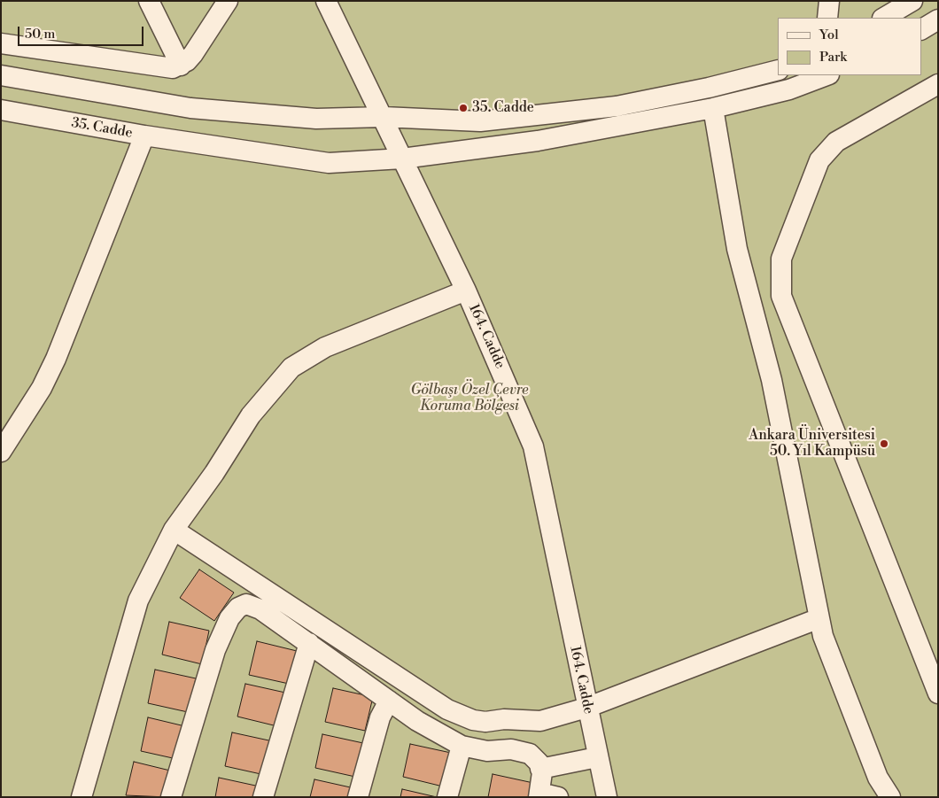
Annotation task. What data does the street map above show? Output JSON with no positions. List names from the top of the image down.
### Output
{
  "streets": {
    "street": ["35. Cadde", "164. Cadde"]
  },
  "crossings": [
    ["35. Cadde", "164. Cadde"]
  ],
  "parks": ["Gölbaşı Özel Çevre Koruma Bölgesi"],
  "places": ["35. Cadde", "Ankara Üniversitesi 50. Yıl Kampüsü"],
  "legend": ["Yol", "Park"],
  "scale_bar": "50 m"
}
